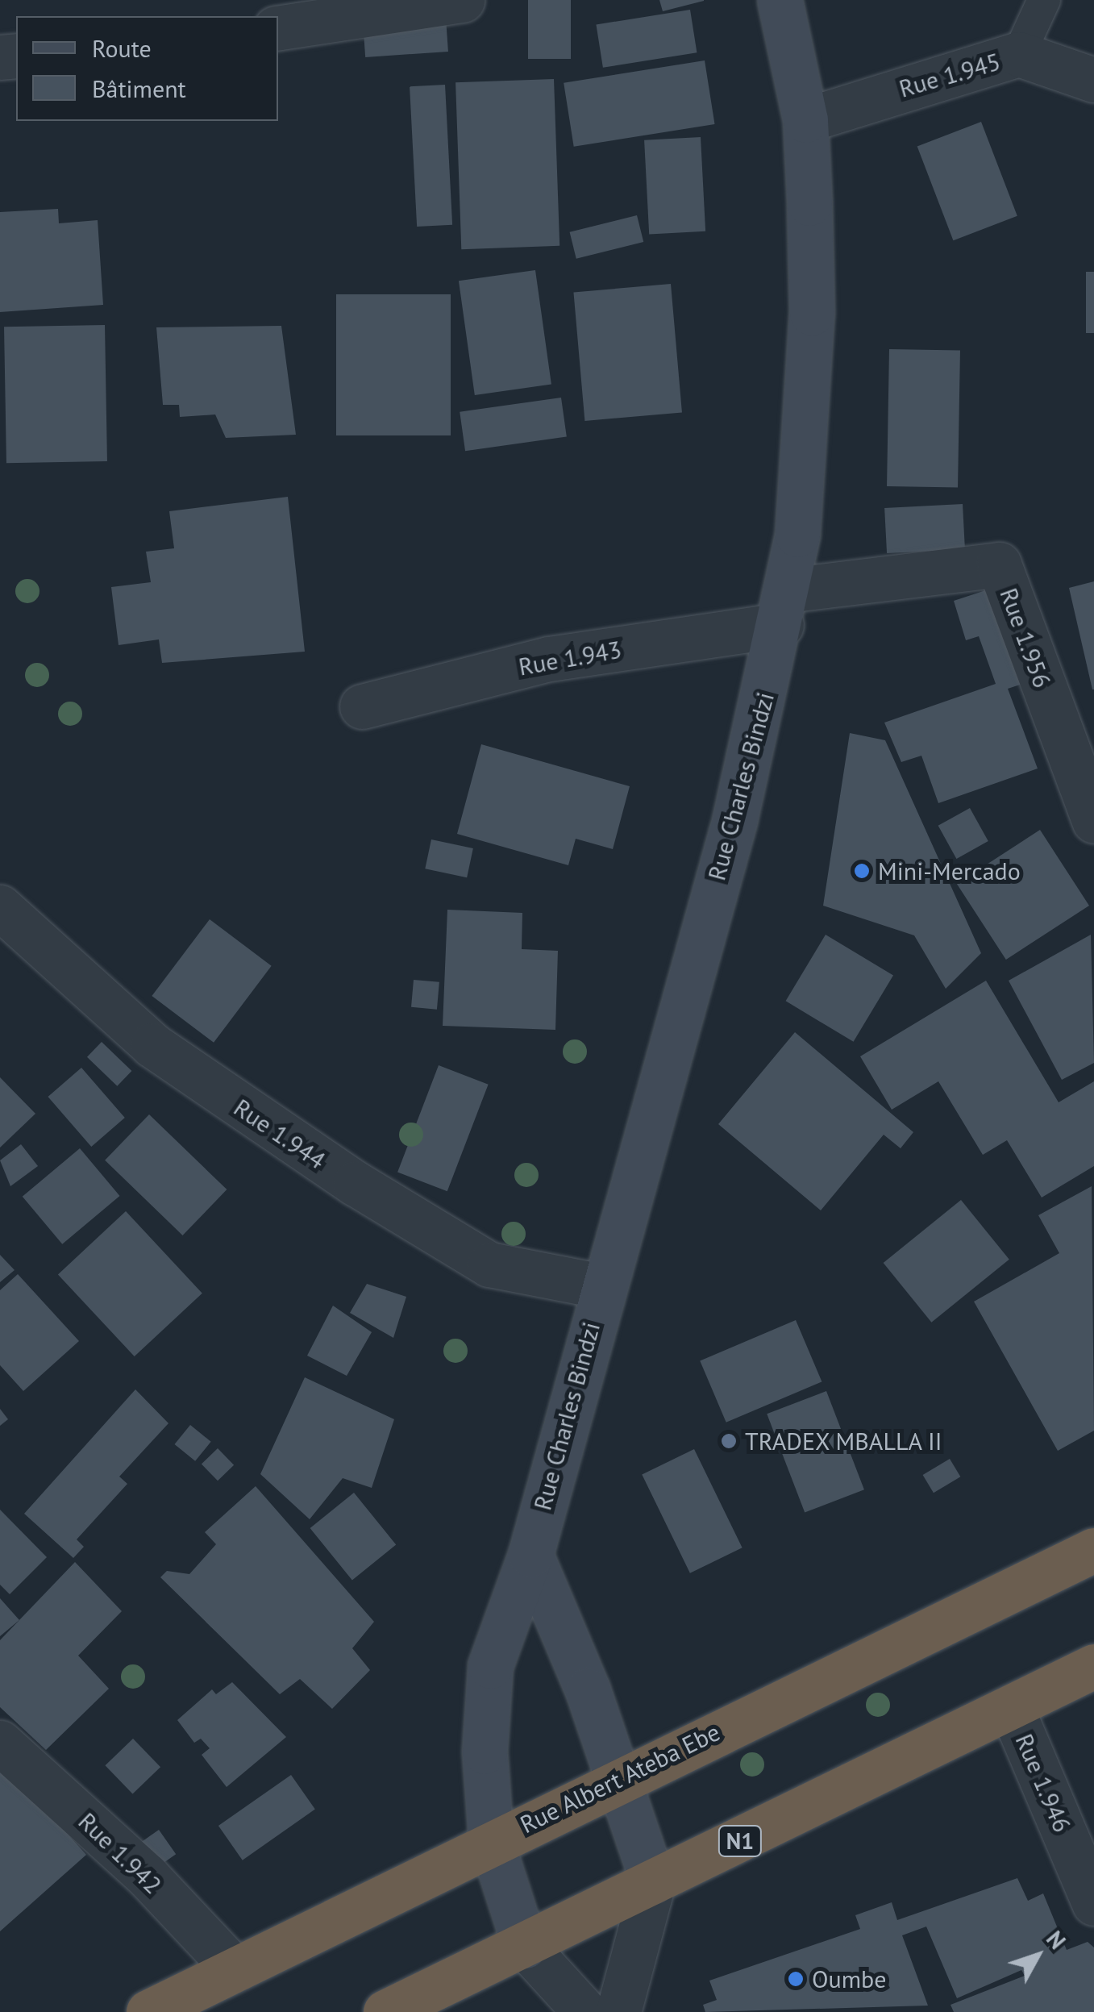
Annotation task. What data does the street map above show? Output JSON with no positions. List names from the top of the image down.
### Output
{
  "streets": {
    "highway": ["Rue Albert Ateba Ebe", "N1"],
    "street": [
      "Rue 1.945",
      "Rue 1.956",
      "Rue 1.943",
      "Rue Charles Bindzi",
      "Rue 1.944",
      "Rue 1.946",
      "Rue 1.942"
    ]
  },
  "crossings": [
    ["Rue 1.945", "Rue Charles Bindzi"],
    ["Rue 1.956", "Rue 1.943"],
    ["Rue 1.956", "Rue Charles Bindzi"],
    ["Rue 1.943", "Rue Charles Bindzi"],
    ["Rue Charles Bindzi", "Rue 1.944"],
    ["Rue Charles Bindzi", "Rue Albert Ateba Ebe"],
    ["Rue Charles Bindzi", "N1"],
    ["Rue Albert Ateba Ebe", "Rue 1.942"],
    ["Rue 1.946", "N1"]
  ],
  "places": ["Mini-Mercado", "TRADEX MBALLA II", "Oumbe"],
  "legend": ["Route", "Bâtiment"],
  "north": "top right"
}
